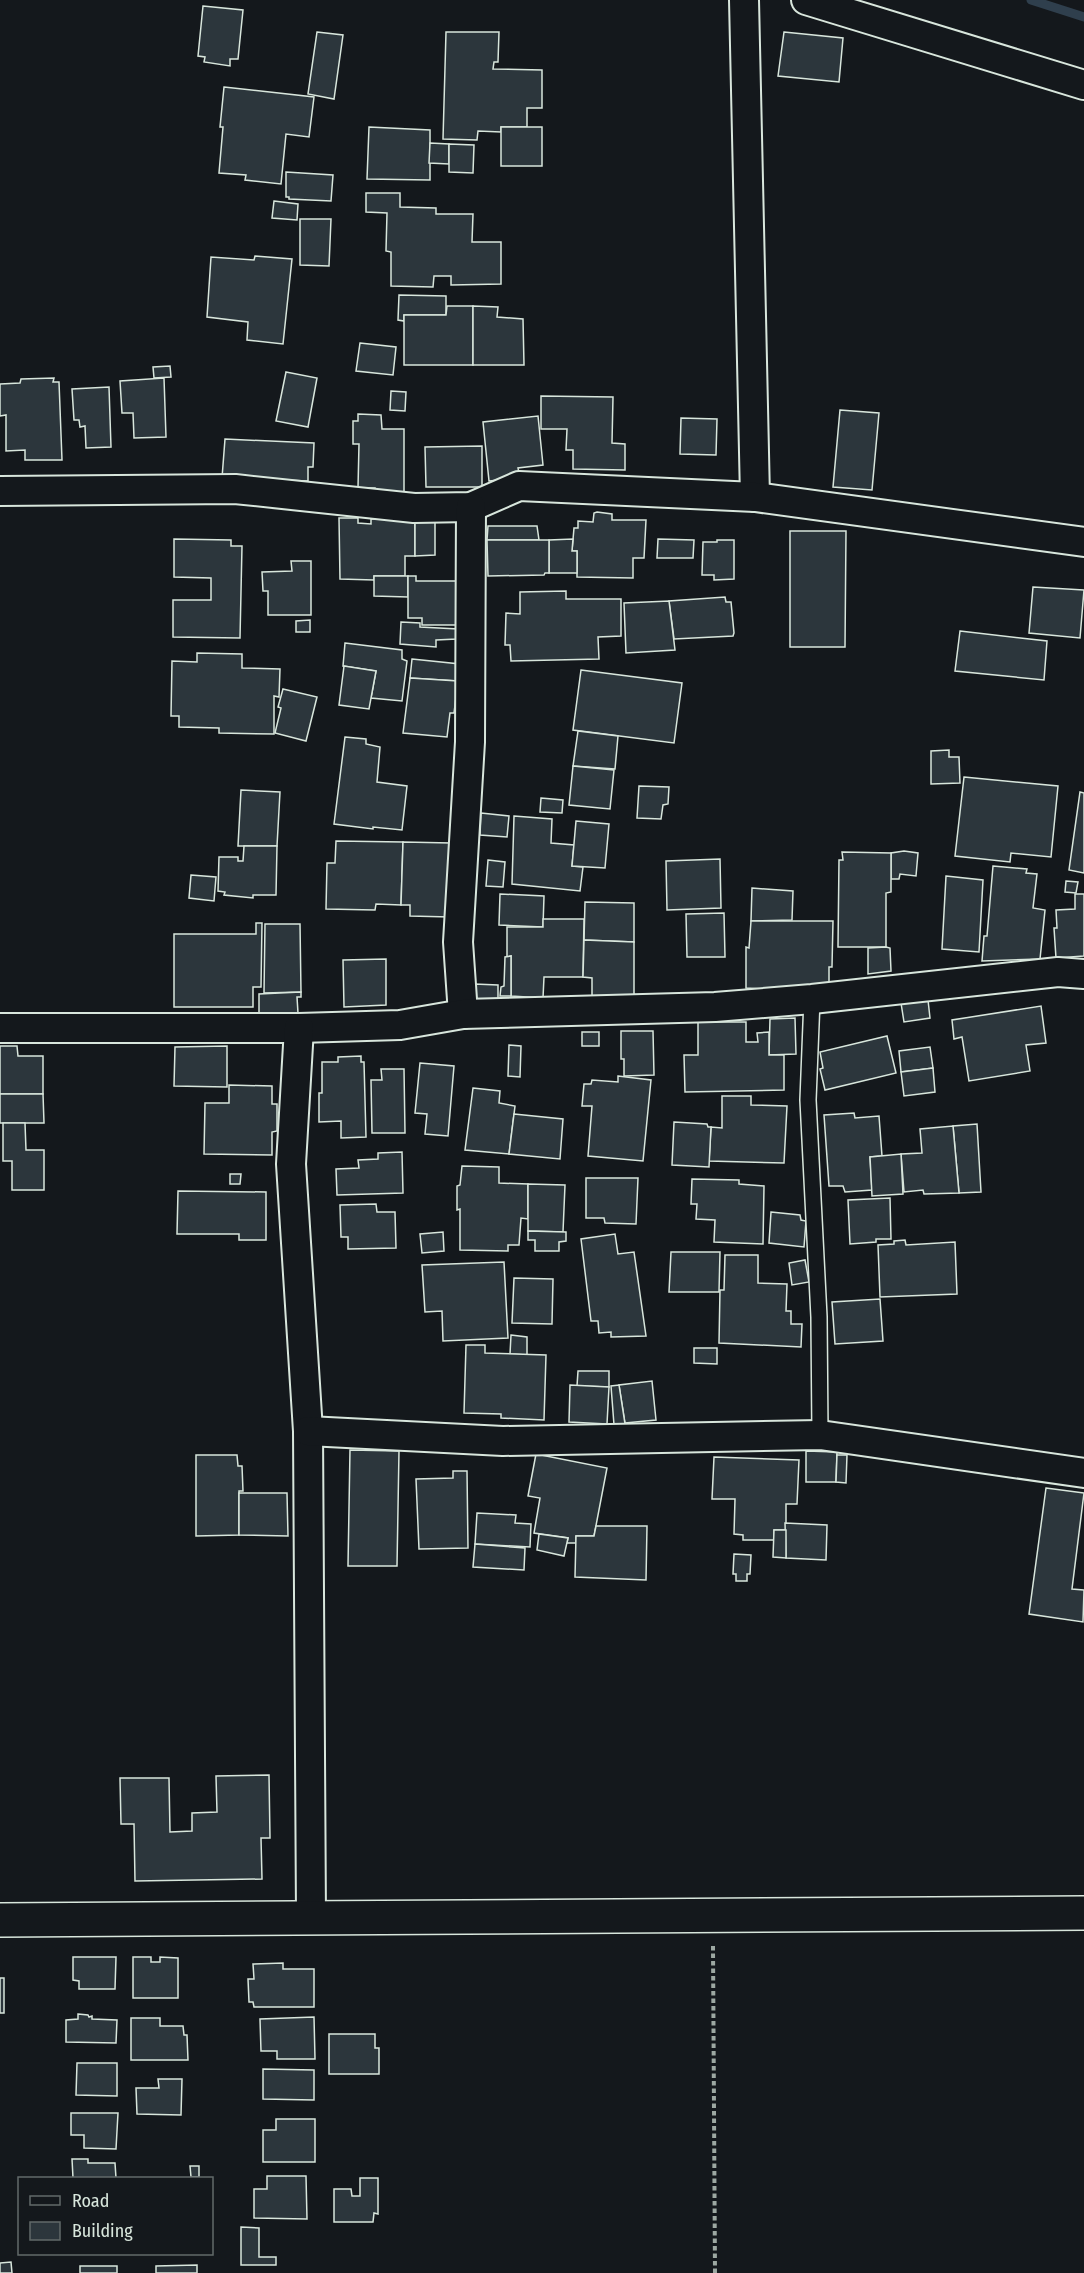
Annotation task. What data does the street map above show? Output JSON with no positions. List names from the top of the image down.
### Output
{
  "legend": ["Road", "Building"]
}
